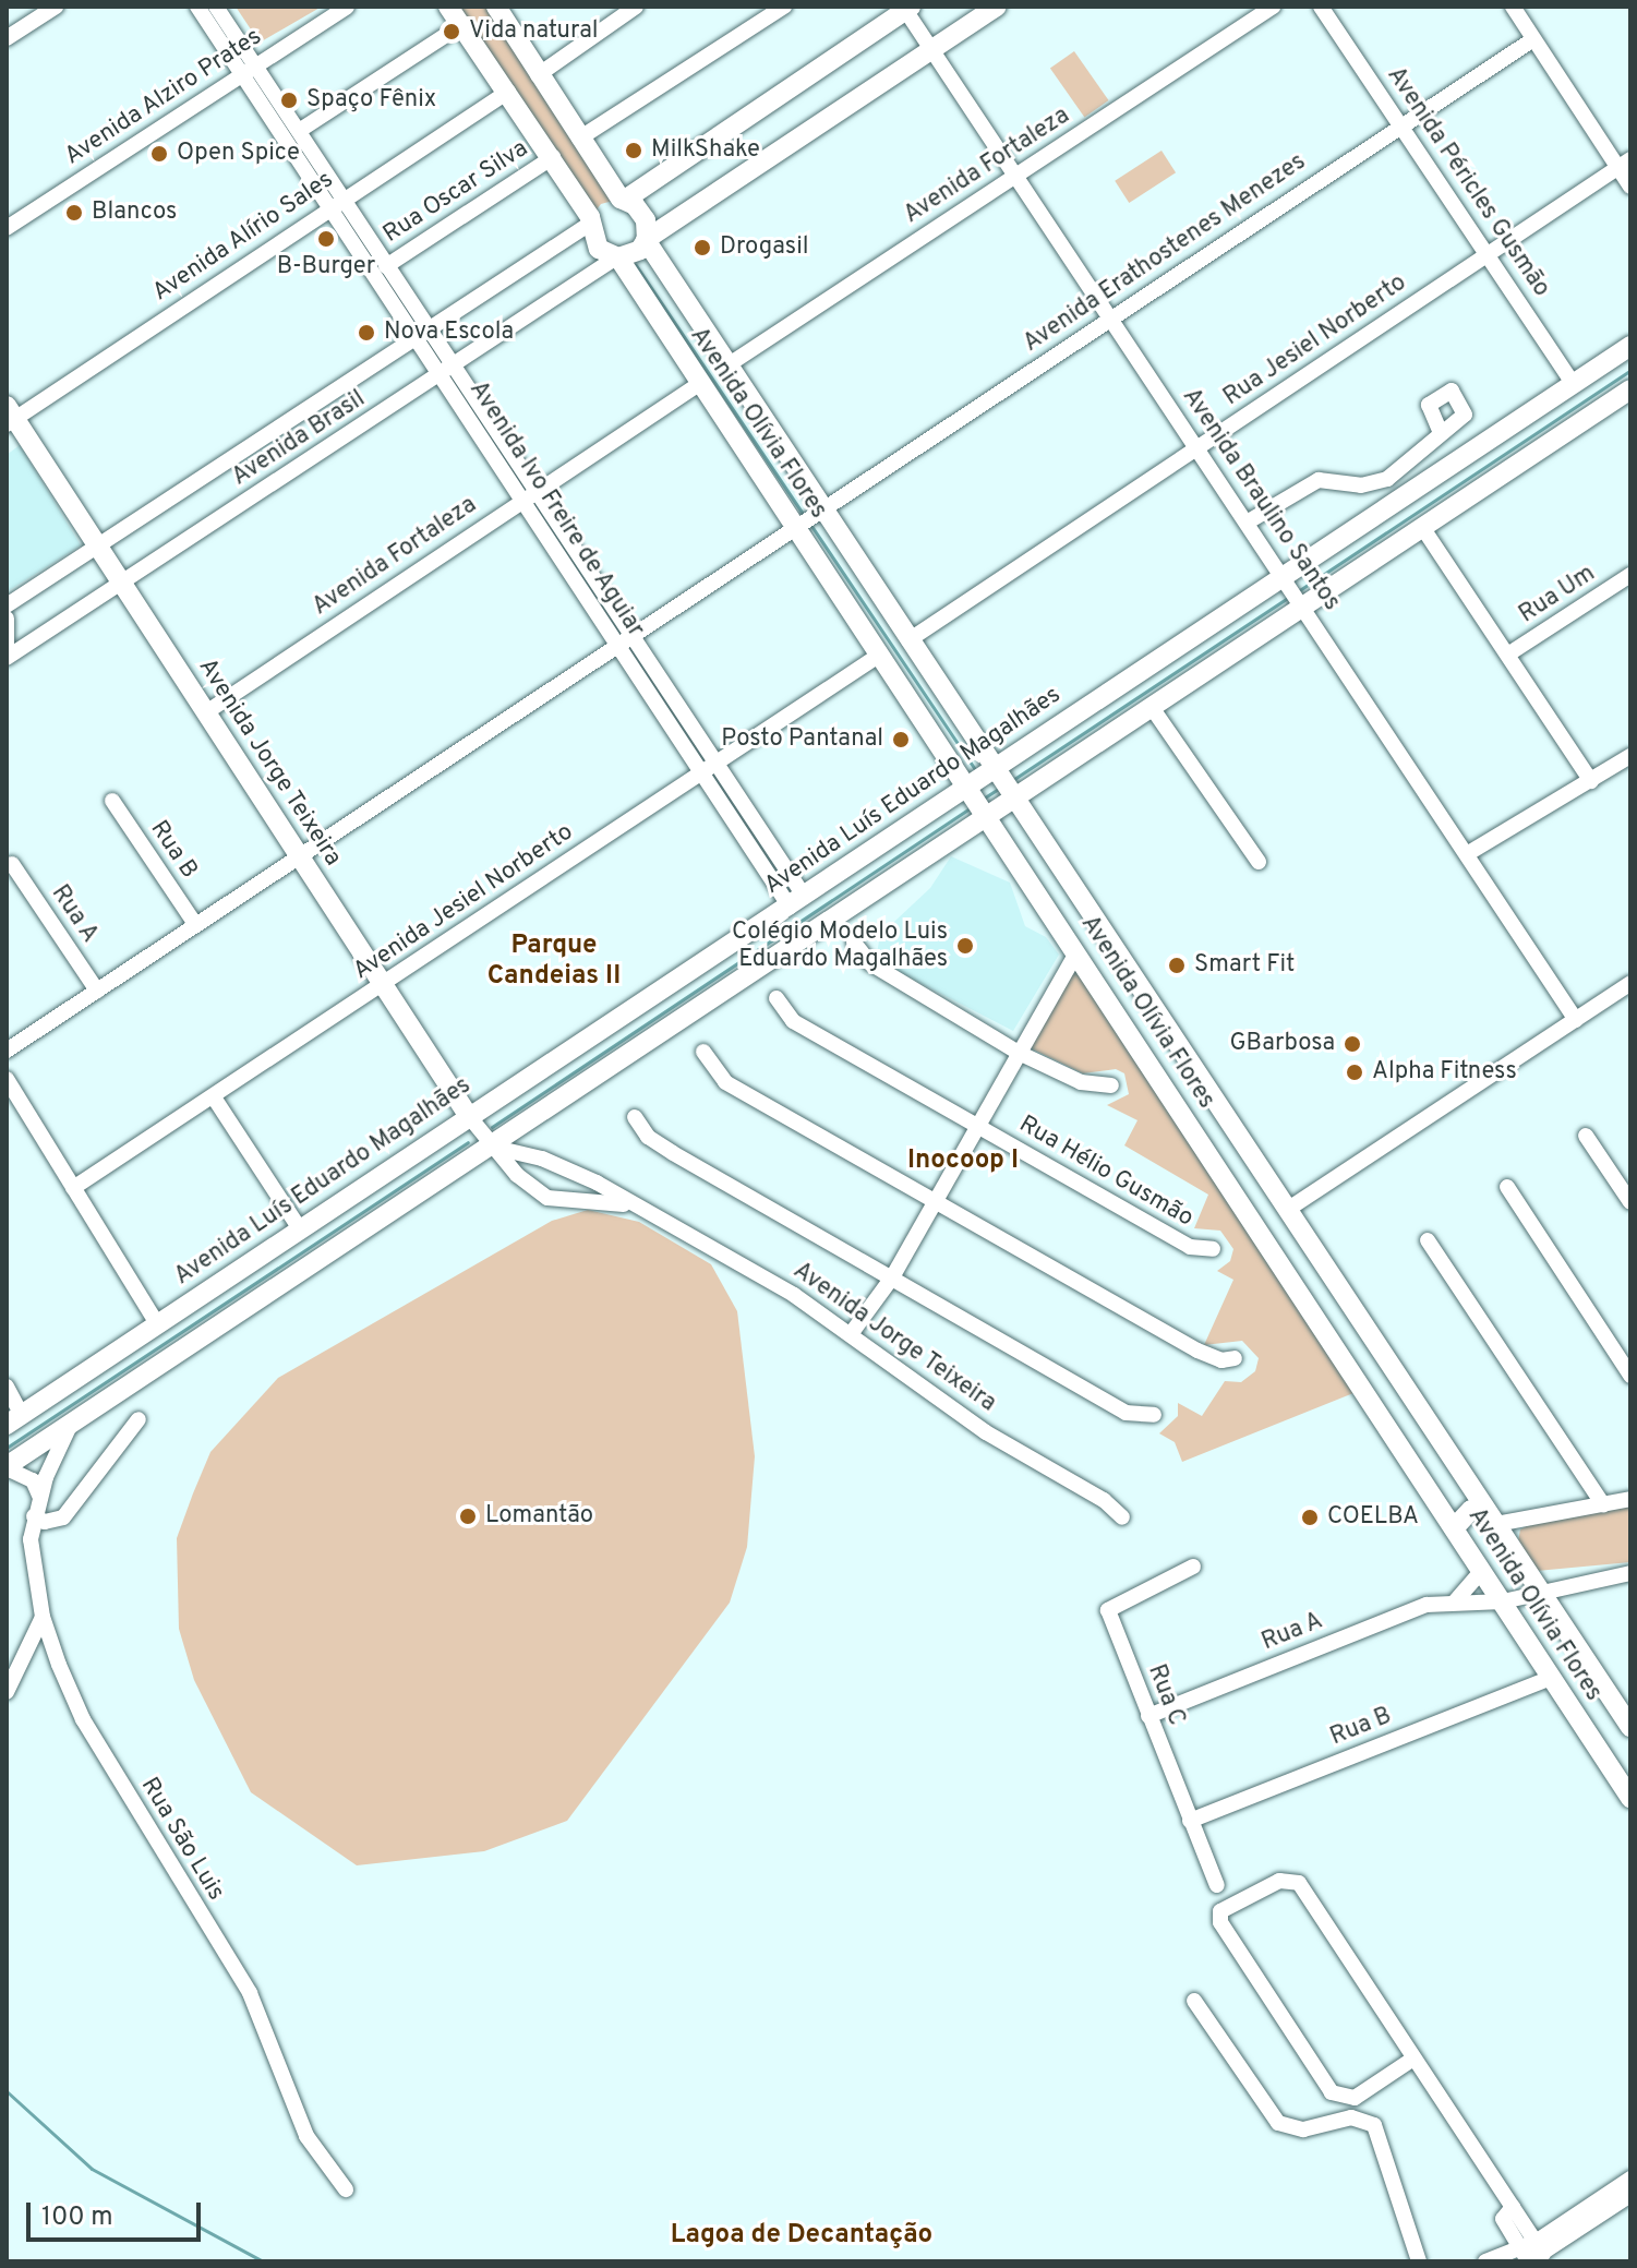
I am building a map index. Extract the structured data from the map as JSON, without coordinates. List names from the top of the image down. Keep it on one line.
{"streets":{"main road":["Avenida Olívia Flores","Avenida Brasil","Avenida Jorge Teixeira","Avenida Luís Eduardo Magalhães"],"street":["Avenida Alziro Prates","Avenida Fortaleza","Avenida Péricles Gusmão","Rua Oscar Silva","Avenida Alírio Sales","Avenida Erathostenes Menezes","Rua Jesiel Norberto","Avenida Braulino Santos","Avenida Ivo Freire de Aguiar","Rua Um","Rua B","Avenida Jesiel Norberto","Rua A","Rua Hélio Gusmão","Rua C","Rua São Luis"]},"crossings":[["Avenida Alziro Prates","Avenida Ivo Freire de Aguiar"],["Avenida Fortaleza","Avenida Olívia Flores"],["Avenida Fortaleza","Avenida Braulino Santos"],["Avenida Fortaleza","Avenida Ivo Freire de Aguiar"],["Avenida Fortaleza","Avenida Jorge Teixeira"],["Avenida Péricles Gusmão","Avenida Erathostenes Menezes"],["Avenida Péricles Gusmão","Rua Jesiel Norberto"],["Avenida Péricles Gusmão","Avenida Luís Eduardo Magalhães"],["Rua Oscar Silva","Avenida Olívia Flores"],["Rua Oscar Silva","Avenida Ivo Freire de Aguiar"],["Avenida Alírio Sales","Avenida Olívia Flores"],["Avenida Alírio Sales","Avenida Ivo Freire de Aguiar"],["Avenida Alírio Sales","Avenida Jorge Teixeira"],["Avenida Erathostenes Menezes","Avenida Olívia Flores"],["Avenida Erathostenes Menezes","Avenida Braulino Santos"],["Rua Jesiel Norberto","Avenida Olívia Flores"],["Rua Jesiel Norberto","Avenida Braulino Santos"],["Avenida Olívia Flores","Avenida Brasil"],["Avenida Olívia Flores","Avenida Luís Eduardo Magalhães"],["Avenida Olívia Flores","Rua B"],["Avenida Olívia Flores","Avenida Jesiel Norberto"],["Avenida Olívia Flores","Rua A"],["Avenida Brasil","Avenida Braulino Santos"],["Avenida Brasil","Avenida Ivo Freire de Aguiar"],["Avenida Brasil","Avenida Jorge Teixeira"],["Avenida Braulino Santos","Avenida Luís Eduardo Magalhães"],["Avenida Ivo Freire de Aguiar","Avenida Luís Eduardo Magalhães"],["Avenida Ivo Freire de Aguiar","Avenida Jesiel Norberto"],["Avenida Jorge Teixeira","Avenida Luís Eduardo Magalhães"],["Avenida Jorge Teixeira","Avenida Jesiel Norberto"],["Rua B","Rua C"],["Rua A","Rua C"]],"districts":["Parque Candeias II","Inocoop I","Lagoa de Decantação"],"places":["Vida natural","Spaço Fênix","MilkShake","Open Spice","Blancos","B-Burger","Drogasil","Nova Escola","Posto Pantanal","Colégio Modelo Luis Eduardo Magalhães","Smart Fit","GBarbosa","Alpha Fitness","Lomantão","COELBA"],"scale_bar":"100 m"}
